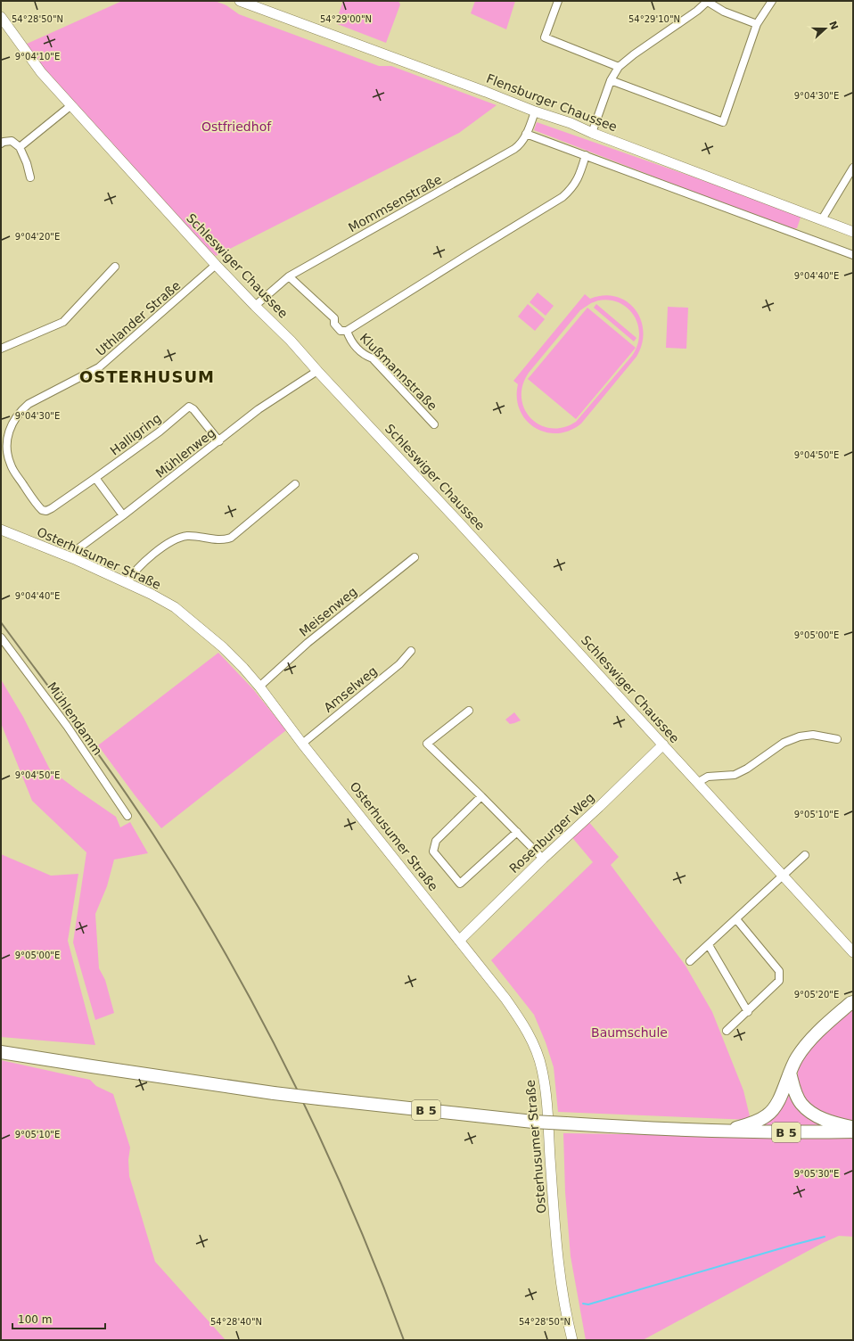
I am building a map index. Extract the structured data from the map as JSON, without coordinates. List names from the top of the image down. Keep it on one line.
{"streets":{"highway":["B 5"],"street":["Flensburger Chaussee","Mommsenstraße","Schleswiger Chaussee","Uthlander Straße","Klußmannstraße","Halligring","Mühlenweg","Osterhusumer Straße","Meisenweg","Amselweg","Mühlendamm","Rosenburger Weg"]},"crossings":[["Flensburger Chaussee","Mommsenstraße"],["Mommsenstraße","Schleswiger Chaussee"],["Mommsenstraße","Klußmannstraße"],["Schleswiger Chaussee","Uthlander Straße"],["Schleswiger Chaussee","Mühlenweg"],["Schleswiger Chaussee","Rosenburger Weg"],["Uthlander Straße","Halligring"],["Halligring","Mühlenweg"],["Mühlenweg","Osterhusumer Straße"],["Osterhusumer Straße","Meisenweg"],["Osterhusumer Straße","Amselweg"],["Osterhusumer Straße","Rosenburger Weg"]],"districts":["OSTERHUSUM"],"parks":["Ostfriedhof","Baumschule"],"scale_bar":"100 m","north":"right","coordinates":["54°29'10\"N","54°28'50\"N","54°29'00\"N","9°04'10\"E","9°04'30\"E","9°04'20\"E","9°04'40\"E","9°04'50\"E","9°05'00\"E","9°05'10\"E","9°05'20\"E","9°05'30\"E","54°28'40\"N"]}
